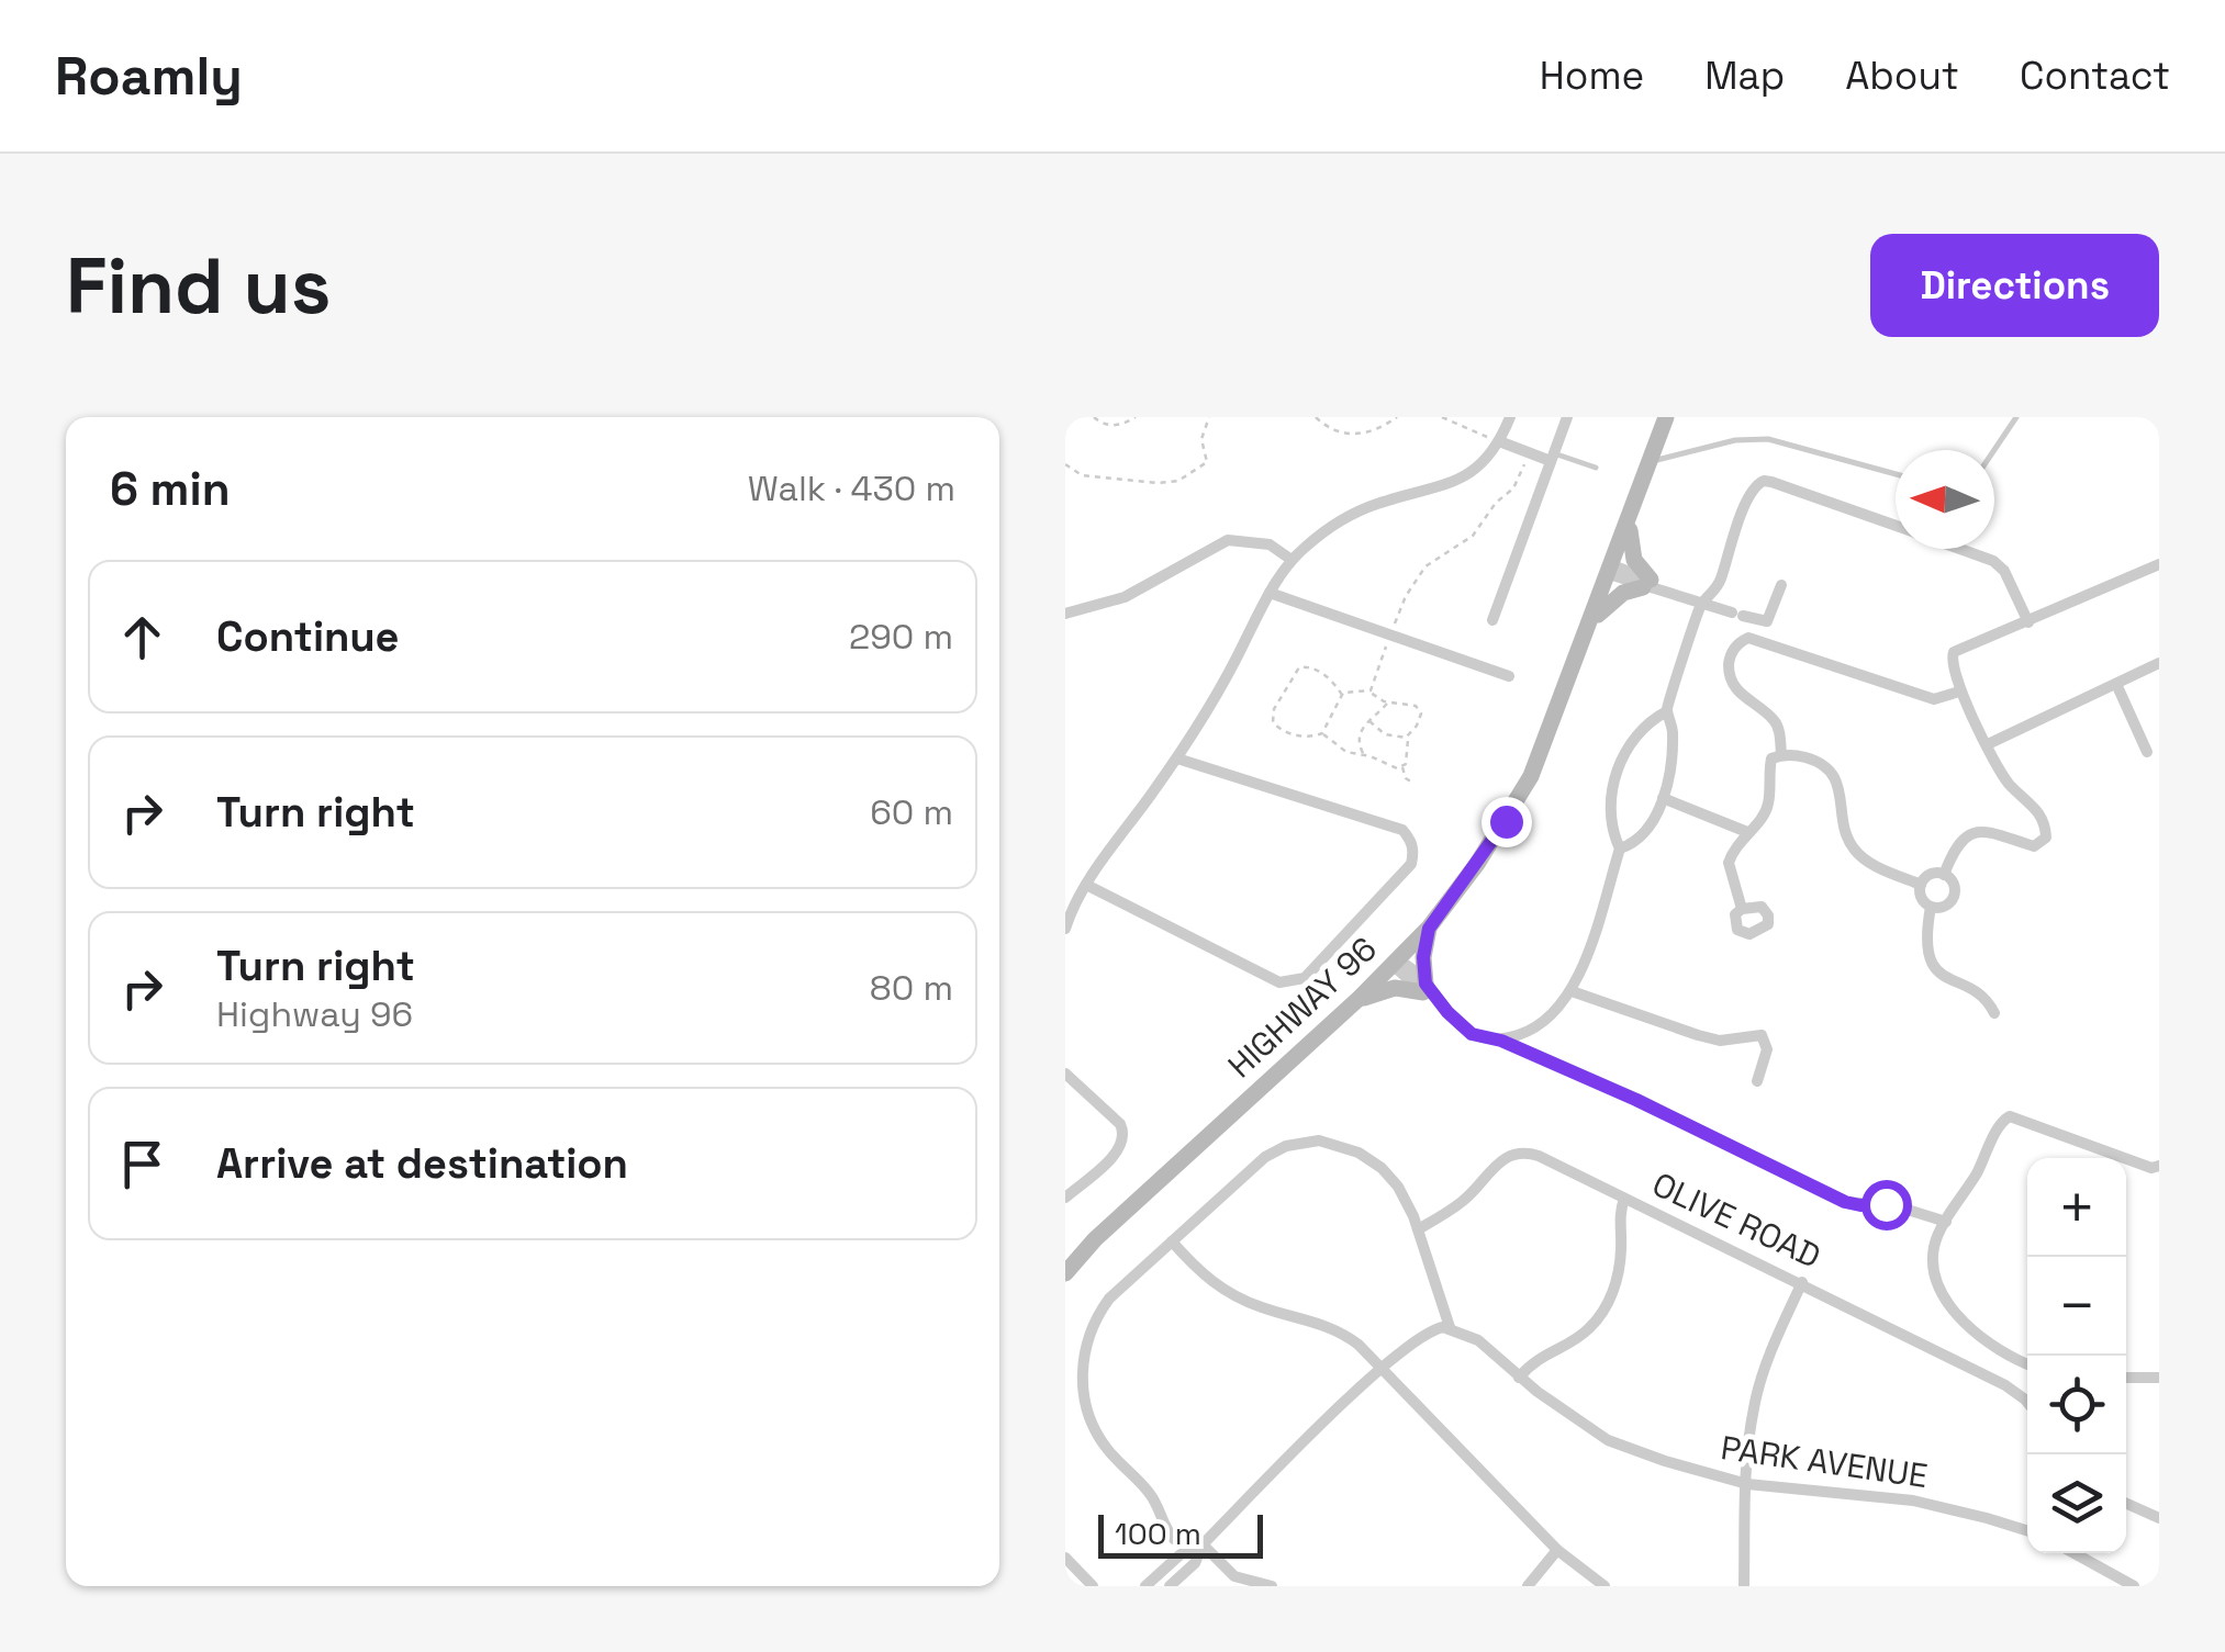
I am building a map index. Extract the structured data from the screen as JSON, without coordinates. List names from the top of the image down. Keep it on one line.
{"streets":{"street":["HIGHWAY 96","OLIVE ROAD","PARK AVENUE"]},"crossings":[["OLIVE ROAD","PARK AVENUE"]],"scale_bar":"100 m","north":"left","page":{"header":"Roamly","nav":["Home","Map","About","Contact"],"buttons":"Directions","title":"Find us","heading":["6 min","Walk · 430 m"],"list":[["Continue","290 m"],["Turn right","60 m"],["Turn right","Highway 96","80 m"],"Arrive at destination"],"map_buttons":["+","−"],"scale":"100 m"}}
